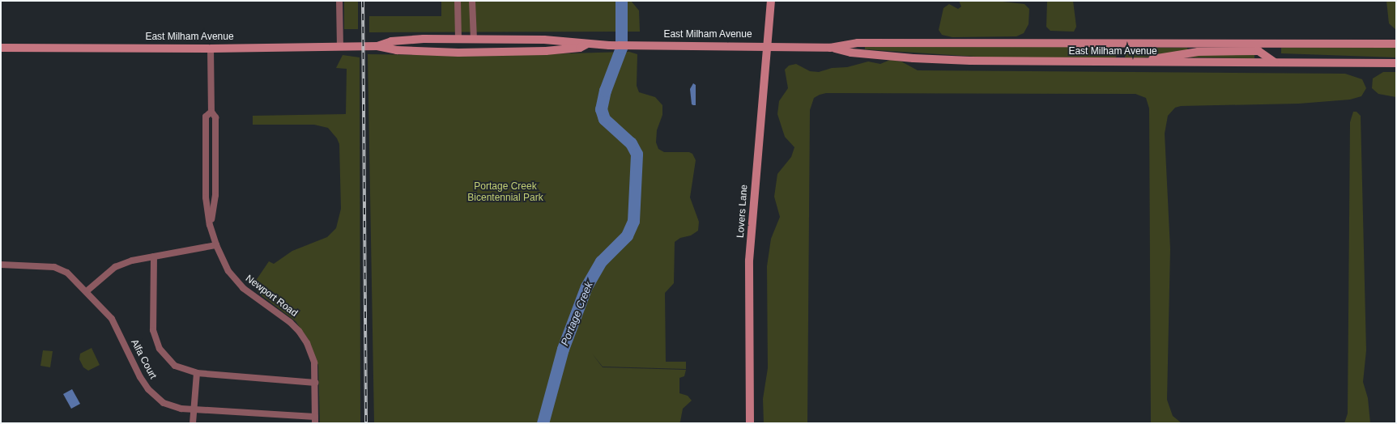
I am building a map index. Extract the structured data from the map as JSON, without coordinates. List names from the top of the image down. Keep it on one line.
{"streets":{"street":["East Milham Avenue","Lovers Lane","Newport Road","Alfa Court"]},"crossings":[["East Milham Avenue","Lovers Lane"],["East Milham Avenue","Newport Road"],["Newport Road","Alfa Court"]],"water":["Portage Creek"],"parks":["Portage Creek Bicentennial Park"]}
